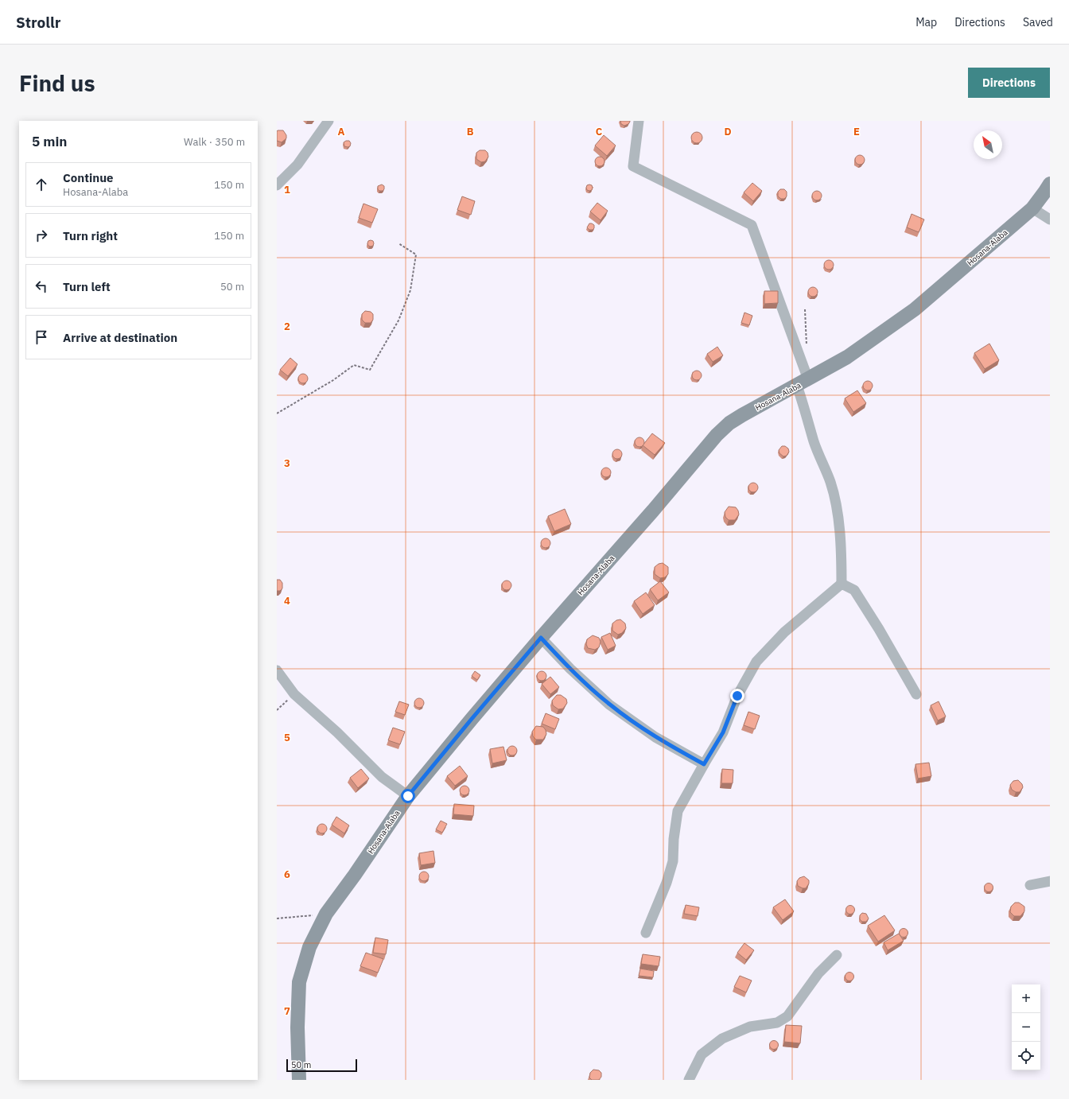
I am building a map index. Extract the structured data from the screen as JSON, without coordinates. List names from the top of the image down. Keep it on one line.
{"streets":{"main road":["Hosana-Alaba"]},"scale_bar":"50 m","north":"top left","page":{"header":"Strollr","nav":["Map","Directions","Saved"],"buttons":"Directions","title":"Find us","heading":["5 min","Walk · 350 m"],"list":[["Continue","Hosana-Alaba","150 m"],["Turn right","150 m"],["Turn left","50 m"],"Arrive at destination"],"map_buttons":["+","−"],"scale":"50 m"},"grid":{"columns":["A","B","C","D","E"],"rows":["1","2","3","4","5","6","7"]}}
